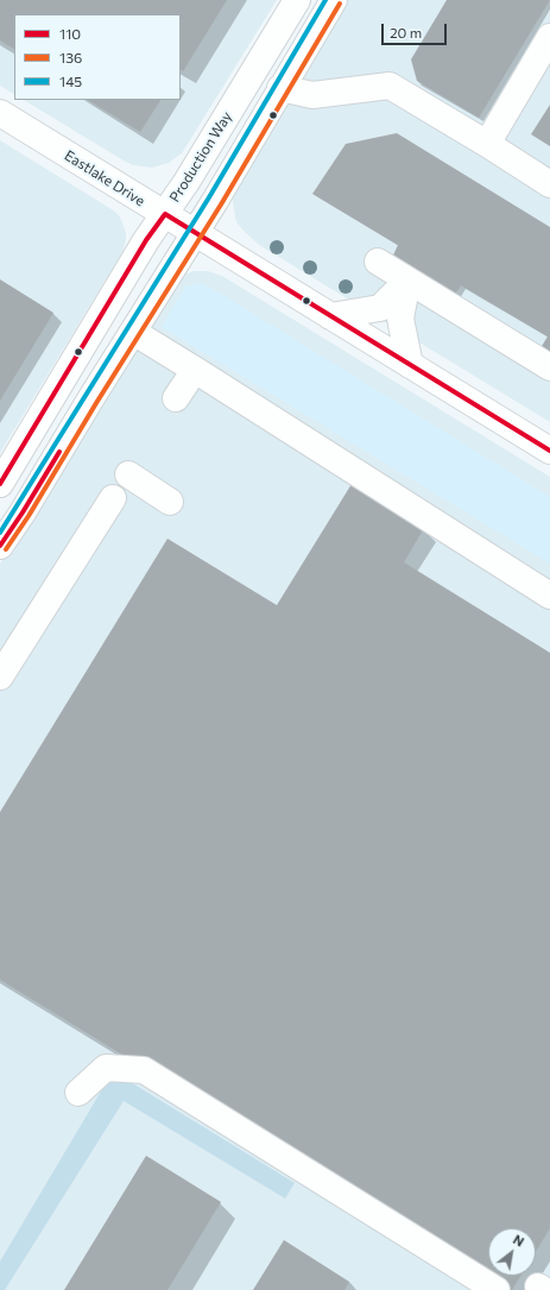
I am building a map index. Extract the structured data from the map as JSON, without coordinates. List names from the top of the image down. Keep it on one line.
{"streets":{"street":["Production Way","Eastlake Drive"]},"crossings":[["Production Way","Eastlake Drive"]],"lines":["transit line 145","transit line 136","transit line 110"],"legend":["110","136","145"],"scale_bar":"20 m","north":"top right"}
